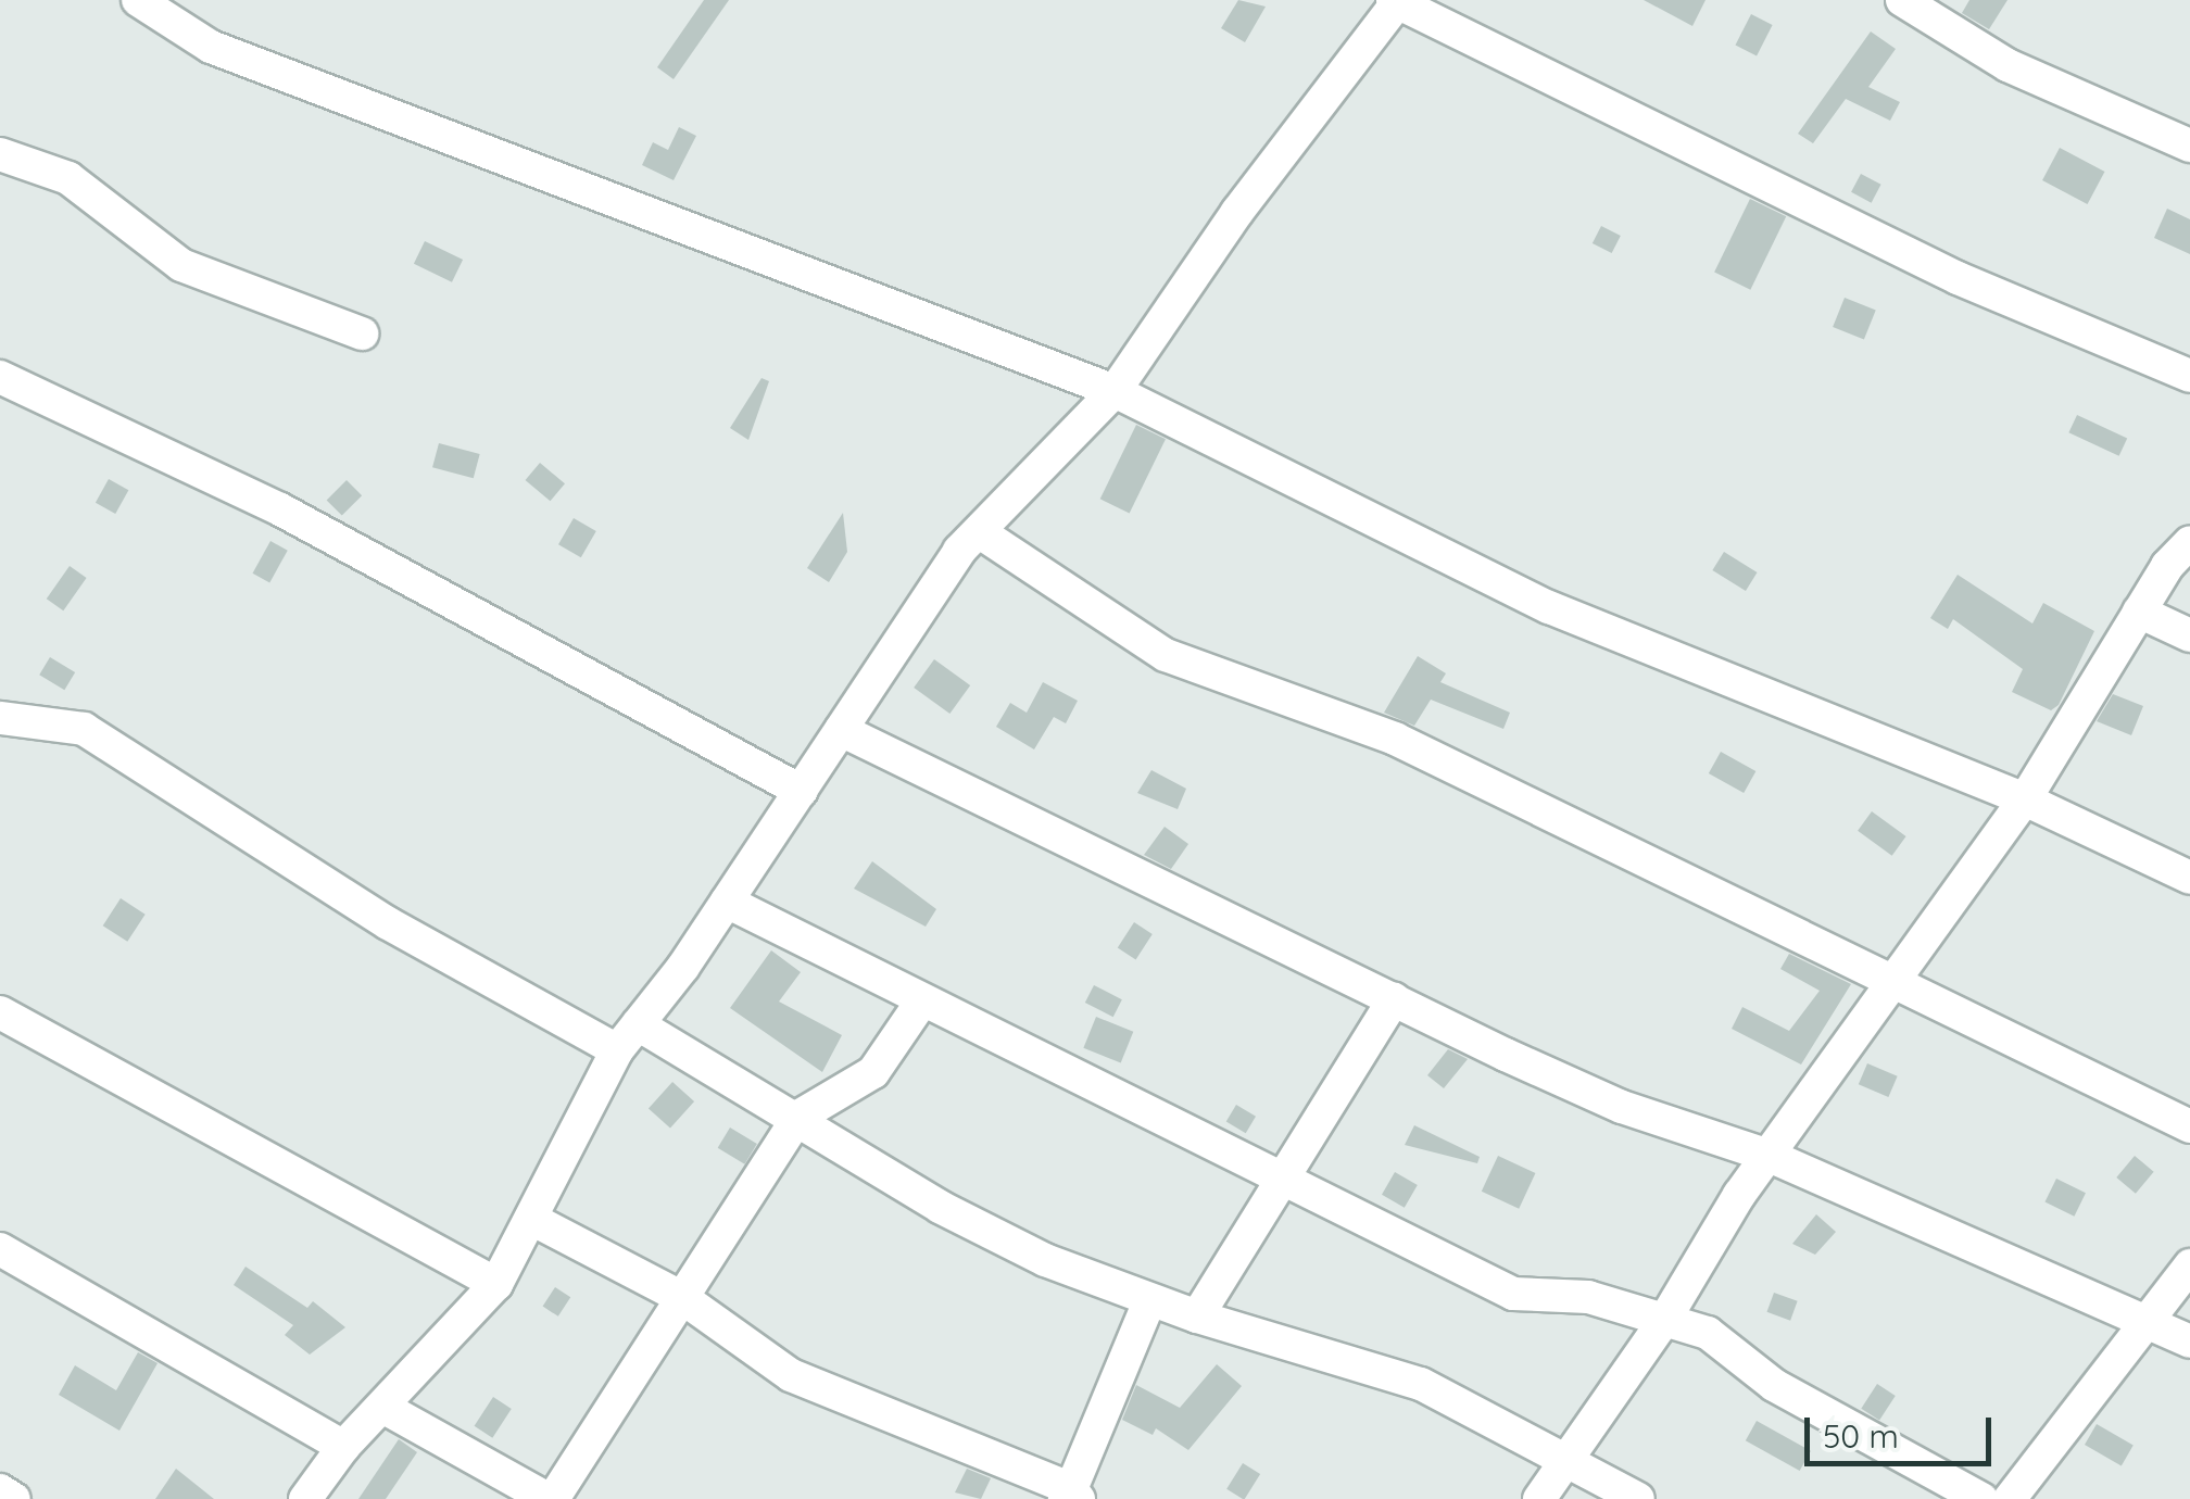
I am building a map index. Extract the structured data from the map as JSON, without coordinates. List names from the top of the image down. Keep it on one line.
{"scale_bar":"50 m"}
